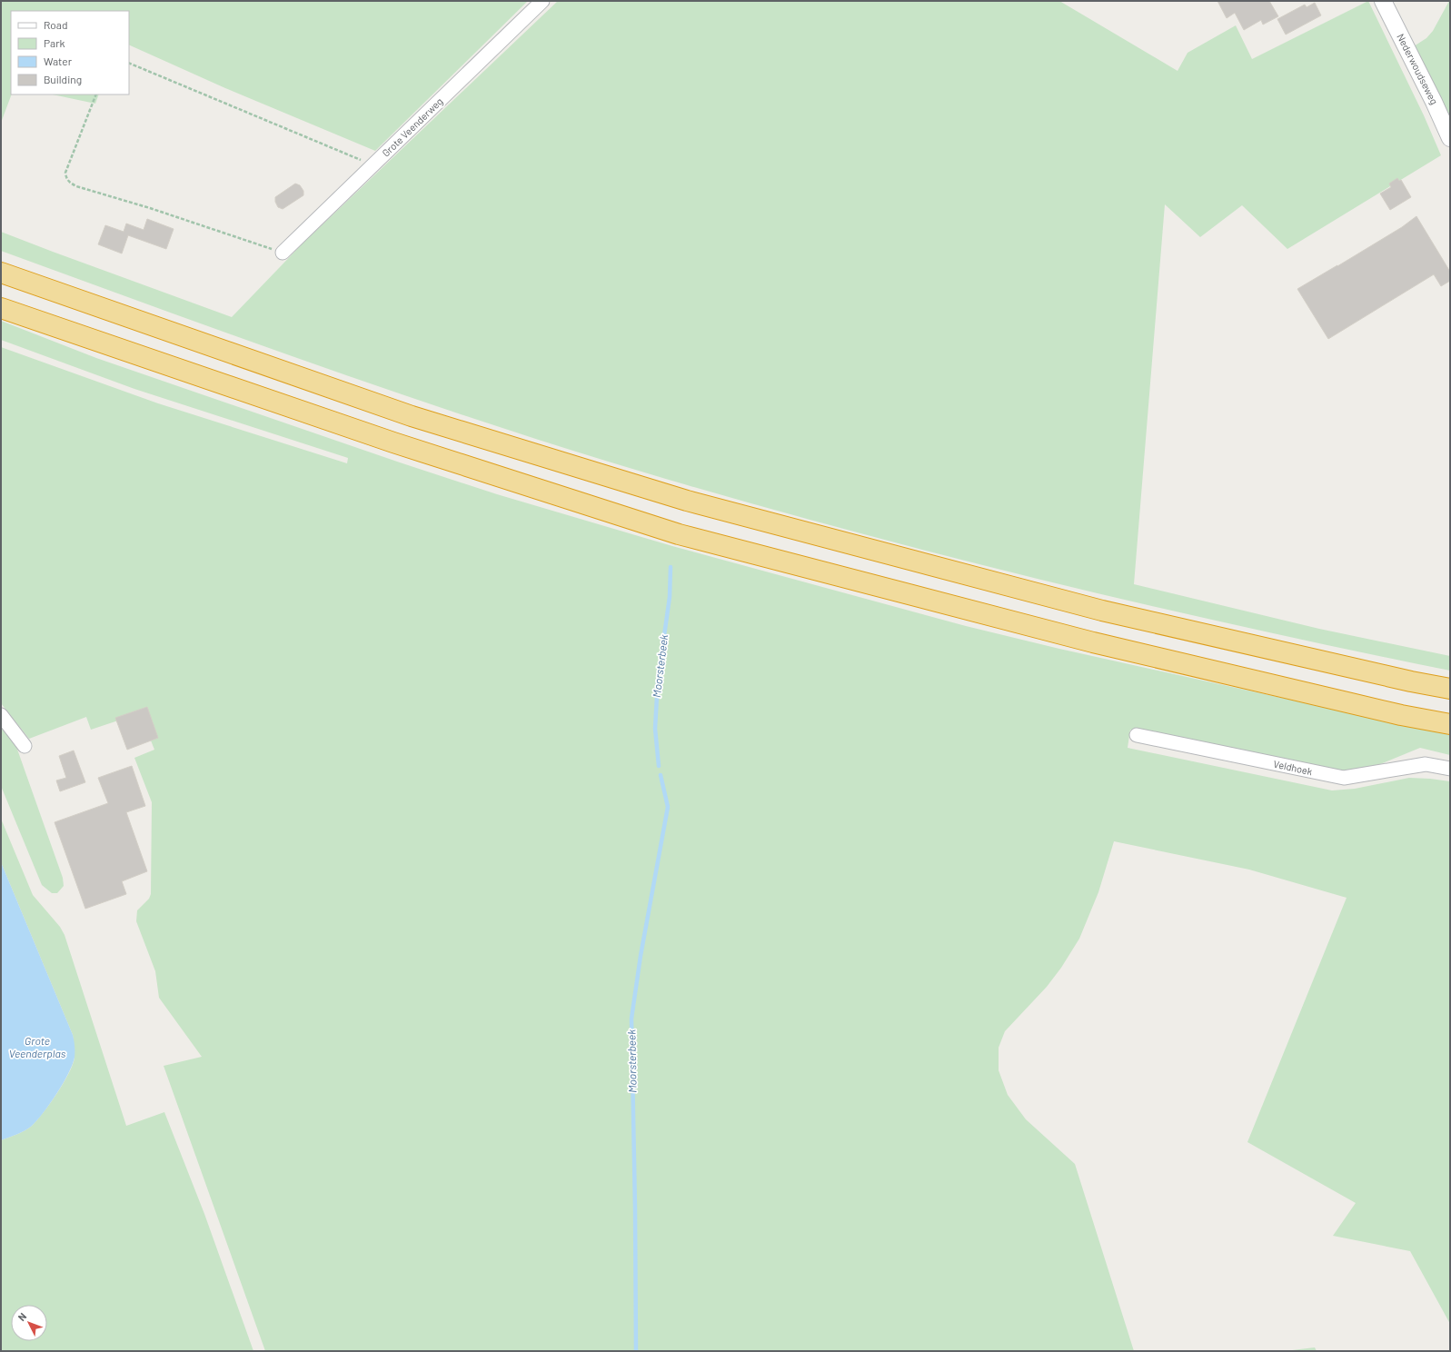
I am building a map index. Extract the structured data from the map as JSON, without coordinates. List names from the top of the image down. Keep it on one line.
{"streets":{"street":["Nederwoudseweg","Grote Veenderweg","Veldhoek"]},"water":["Moorsterbeek","Grote Veenderplas"],"legend":["Road","Park","Water","Building"],"north":"top left"}
